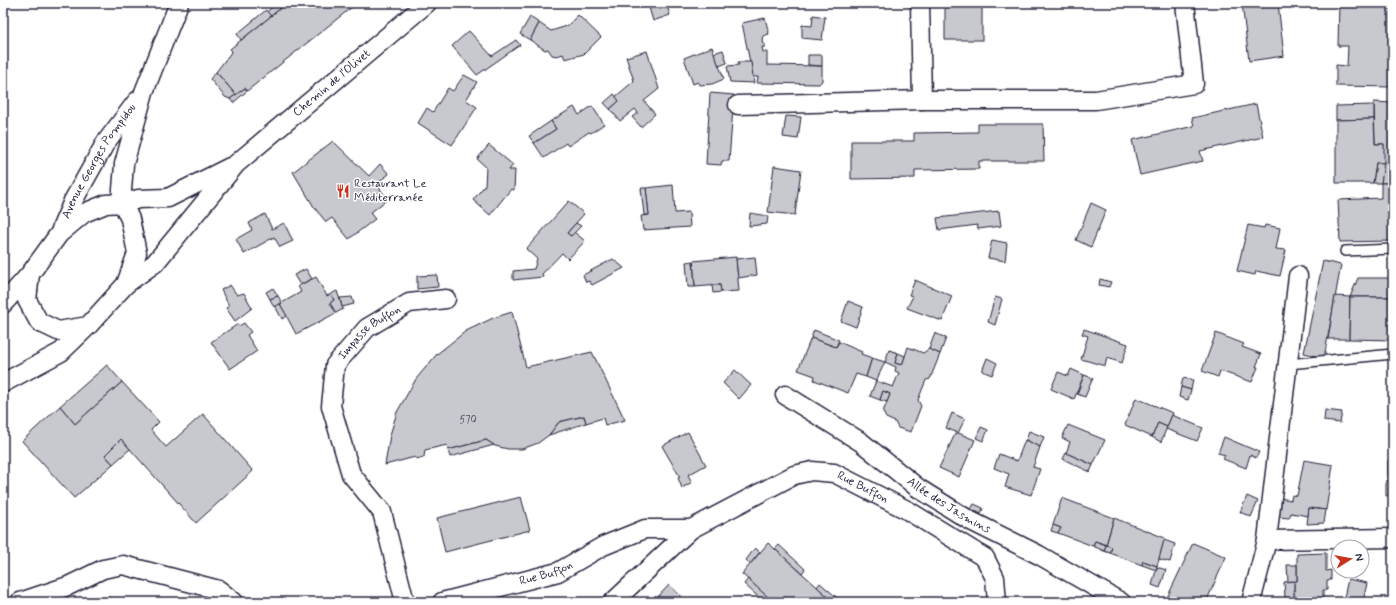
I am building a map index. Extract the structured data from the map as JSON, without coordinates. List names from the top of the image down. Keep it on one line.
{"streets":{"street":["Chemin de l'Olivet","Avenue Georges Pompidou","Impasse Buffon","Rue Buffon","Allée des Jasmins"]},"crossings":[["Chemin de l'Olivet","Avenue Georges Pompidou"]],"places":{"restaurant":["Restaurant Le Méditerranée"]},"house_numbers":["570"],"north":"right"}
